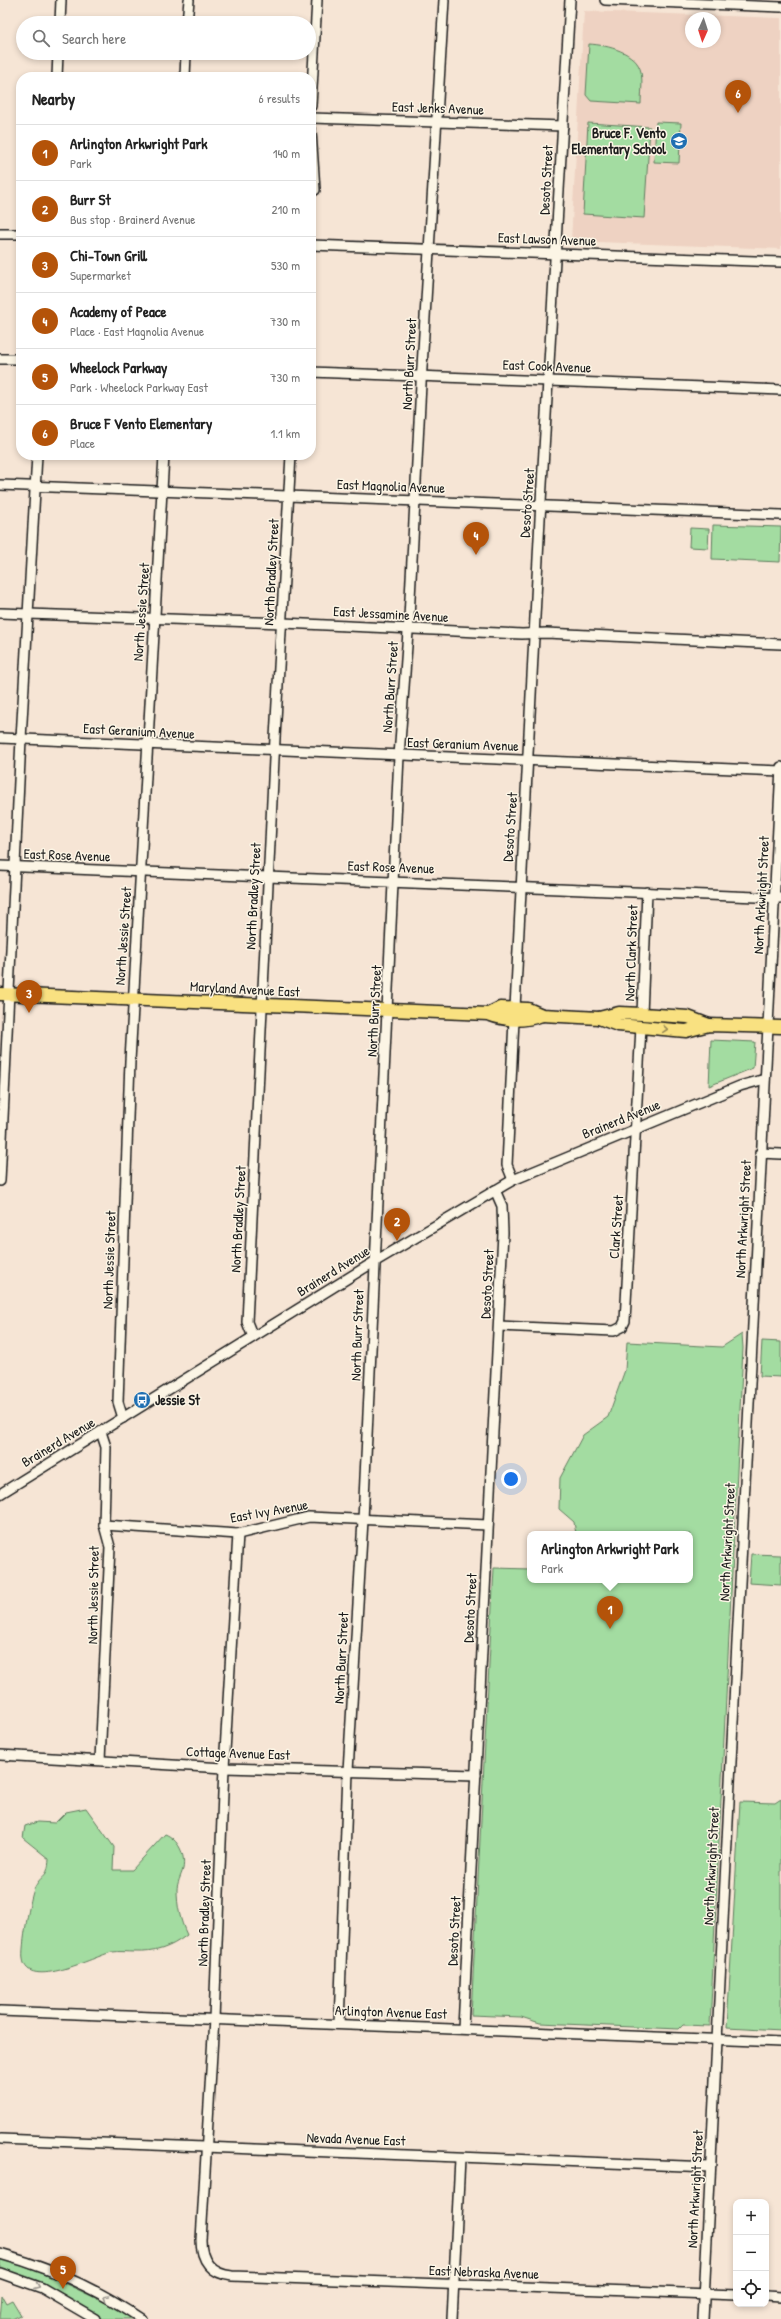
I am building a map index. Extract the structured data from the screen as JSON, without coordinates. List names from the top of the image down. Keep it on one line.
{"streets":{"main road":["Maryland Avenue East"],"street":["East Jenks Avenue","Desoto Street","East Lawson Avenue","North Burr Street","East Cook Avenue","East Magnolia Avenue","North Bradley Street","North Jessie Street","East Jessamine Avenue","East Geranium Avenue","East Rose Avenue","North Arkwright Street","North Clark Street","Brainerd Avenue","Clark Street","East Ivy Avenue","Cottage Avenue East","Arlington Avenue East","Nevada Avenue East","East Nebraska Avenue"]},"crossings":[["East Jenks Avenue","Desoto Street"],["East Jenks Avenue","North Burr Street"],["Desoto Street","East Lawson Avenue"],["Desoto Street","East Cook Avenue"],["Desoto Street","East Magnolia Avenue"],["Desoto Street","East Jessamine Avenue"],["Desoto Street","East Geranium Avenue"],["Desoto Street","East Rose Avenue"],["Desoto Street","Maryland Avenue East"],["Desoto Street","Brainerd Avenue"],["Desoto Street","Clark Street"],["Desoto Street","East Ivy Avenue"],["Desoto Street","Cottage Avenue East"],["Desoto Street","Arlington Avenue East"],["East Lawson Avenue","North Burr Street"],["North Burr Street","East Cook Avenue"],["North Burr Street","East Magnolia Avenue"],["North Burr Street","East Jessamine Avenue"],["North Burr Street","East Geranium Avenue"],["North Burr Street","East Rose Avenue"],["North Burr Street","Maryland Avenue East"],["North Burr Street","Brainerd Avenue"],["North Burr Street","East Ivy Avenue"],["North Burr Street","Cottage Avenue East"],["North Burr Street","Arlington Avenue East"],["East Magnolia Avenue","North Bradley Street"],["East Magnolia Avenue","North Jessie Street"],["North Bradley Street","East Jessamine Avenue"],["North Bradley Street","East Geranium Avenue"],["North Bradley Street","East Rose Avenue"],["North Bradley Street","Maryland Avenue East"],["North Bradley Street","Brainerd Avenue"],["North Bradley Street","East Ivy Avenue"],["North Bradley Street","Cottage Avenue East"],["North Bradley Street","Arlington Avenue East"],["North Bradley Street","Nevada Avenue East"],["North Bradley Street","East Nebraska Avenue"],["North Jessie Street","East Jessamine Avenue"],["North Jessie Street","East Geranium Avenue"],["North Jessie Street","East Rose Avenue"],["North Jessie Street","Maryland Avenue East"],["North Jessie Street","Brainerd Avenue"],["North Jessie Street","East Ivy Avenue"],["North Jessie Street","Cottage Avenue East"],["East Geranium Avenue","North Arkwright Street"],["East Rose Avenue","North Arkwright Street"],["East Rose Avenue","North Clark Street"],["North Arkwright Street","Maryland Avenue East"],["North Arkwright Street","Brainerd Avenue"],["North Arkwright Street","Arlington Avenue East"],["North Arkwright Street","Nevada Avenue East"],["North Arkwright Street","East Nebraska Avenue"],["North Clark Street","Maryland Avenue East"],["Brainerd Avenue","Clark Street"]],"places":{"school or university":["Bruce F. Vento Elementary School"],"bus stop":["Jessie St"]},"north":"bottom","page":{"search":"Search here","heading":["Nearby","6 results"],"pins":["6","4","3","2","1","5"],"list":[{"mark":"1","name":"Arlington Arkwright Park","note":"Park","value":"140 m"},{"mark":"2","name":"Burr St","note":"Bus stop · Brainerd Avenue","value":"210 m"},{"mark":"3","name":"Chi-Town Grill","note":"Supermarket","value":"530 m"},{"mark":"4","name":"Academy of Peace","note":"Place · East Magnolia Avenue","value":"730 m"},{"mark":"5","name":"Wheelock Parkway","note":"Park · Wheelock Parkway East","value":"730 m"},{"mark":"6","name":"Bruce F Vento Elementary","note":"Place","value":"1.1 km"}],"popup":["Arlington Arkwright Park","Park"],"map_buttons":["+","−"]}}
